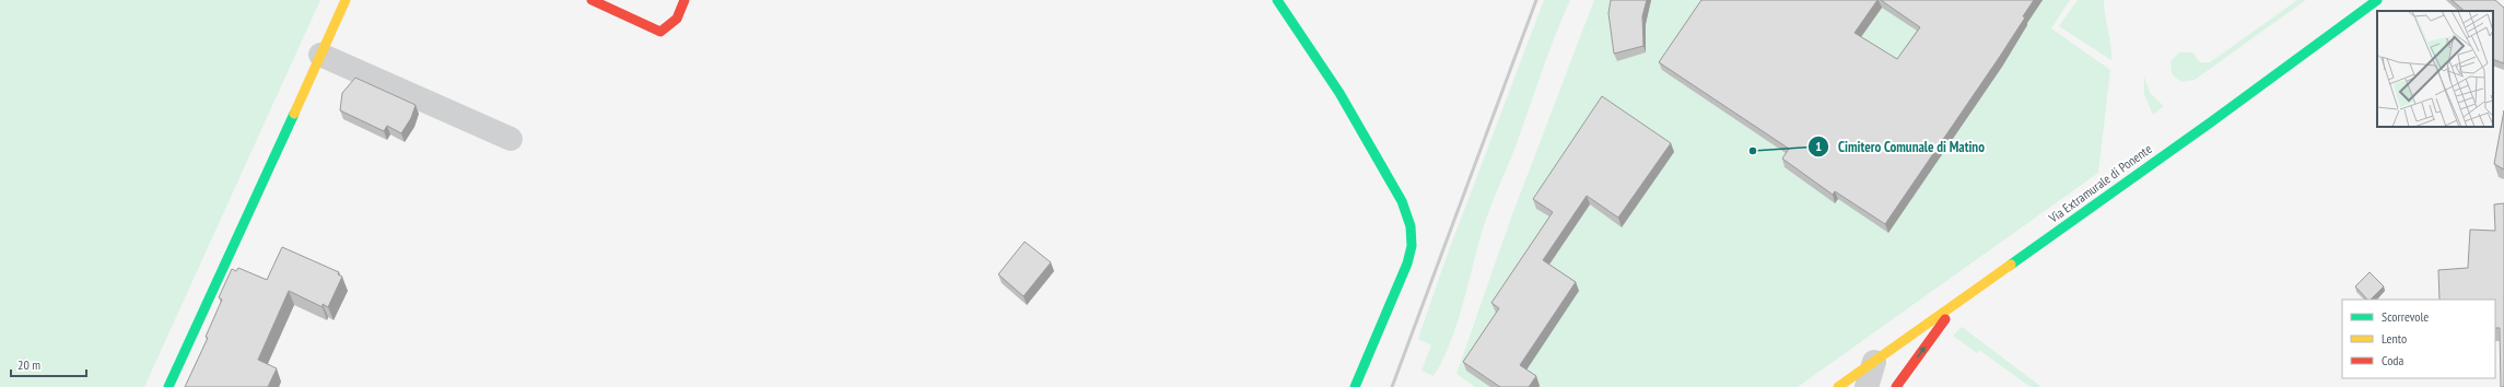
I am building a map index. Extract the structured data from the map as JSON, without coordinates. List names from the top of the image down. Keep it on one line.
{"streets":{"street":["Via Extramurale di Ponente"]},"places":["Cimitero Comunale di Matino"],"legend":["Scorrevole","Lento","Coda"],"scale_bar":"20 m"}
